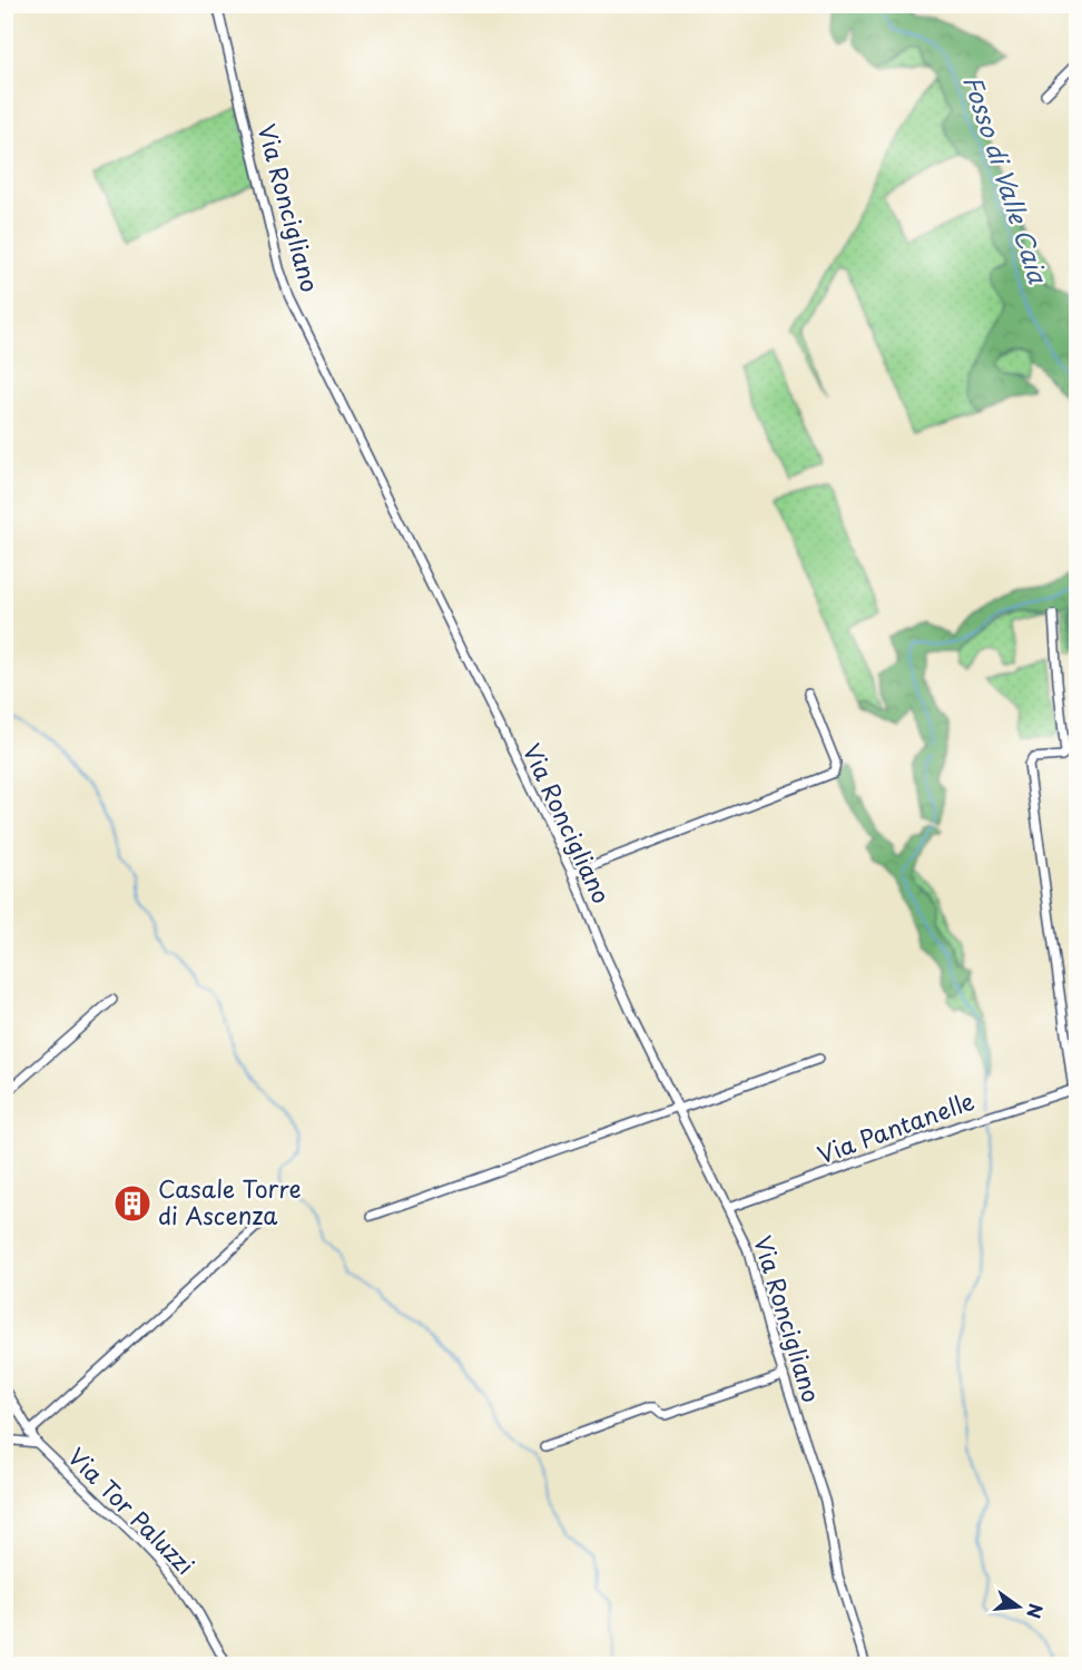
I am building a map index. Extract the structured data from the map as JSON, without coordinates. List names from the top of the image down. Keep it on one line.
{"streets":{"street":["Via Roncigliano","Via Pantanelle","Via Tor Paluzzi"]},"crossings":[["Via Roncigliano","Via Pantanelle"]],"water":["Fosso di Valle Caia"],"places":{"building":["Casale Torre di Ascenza"]},"north":"right"}
